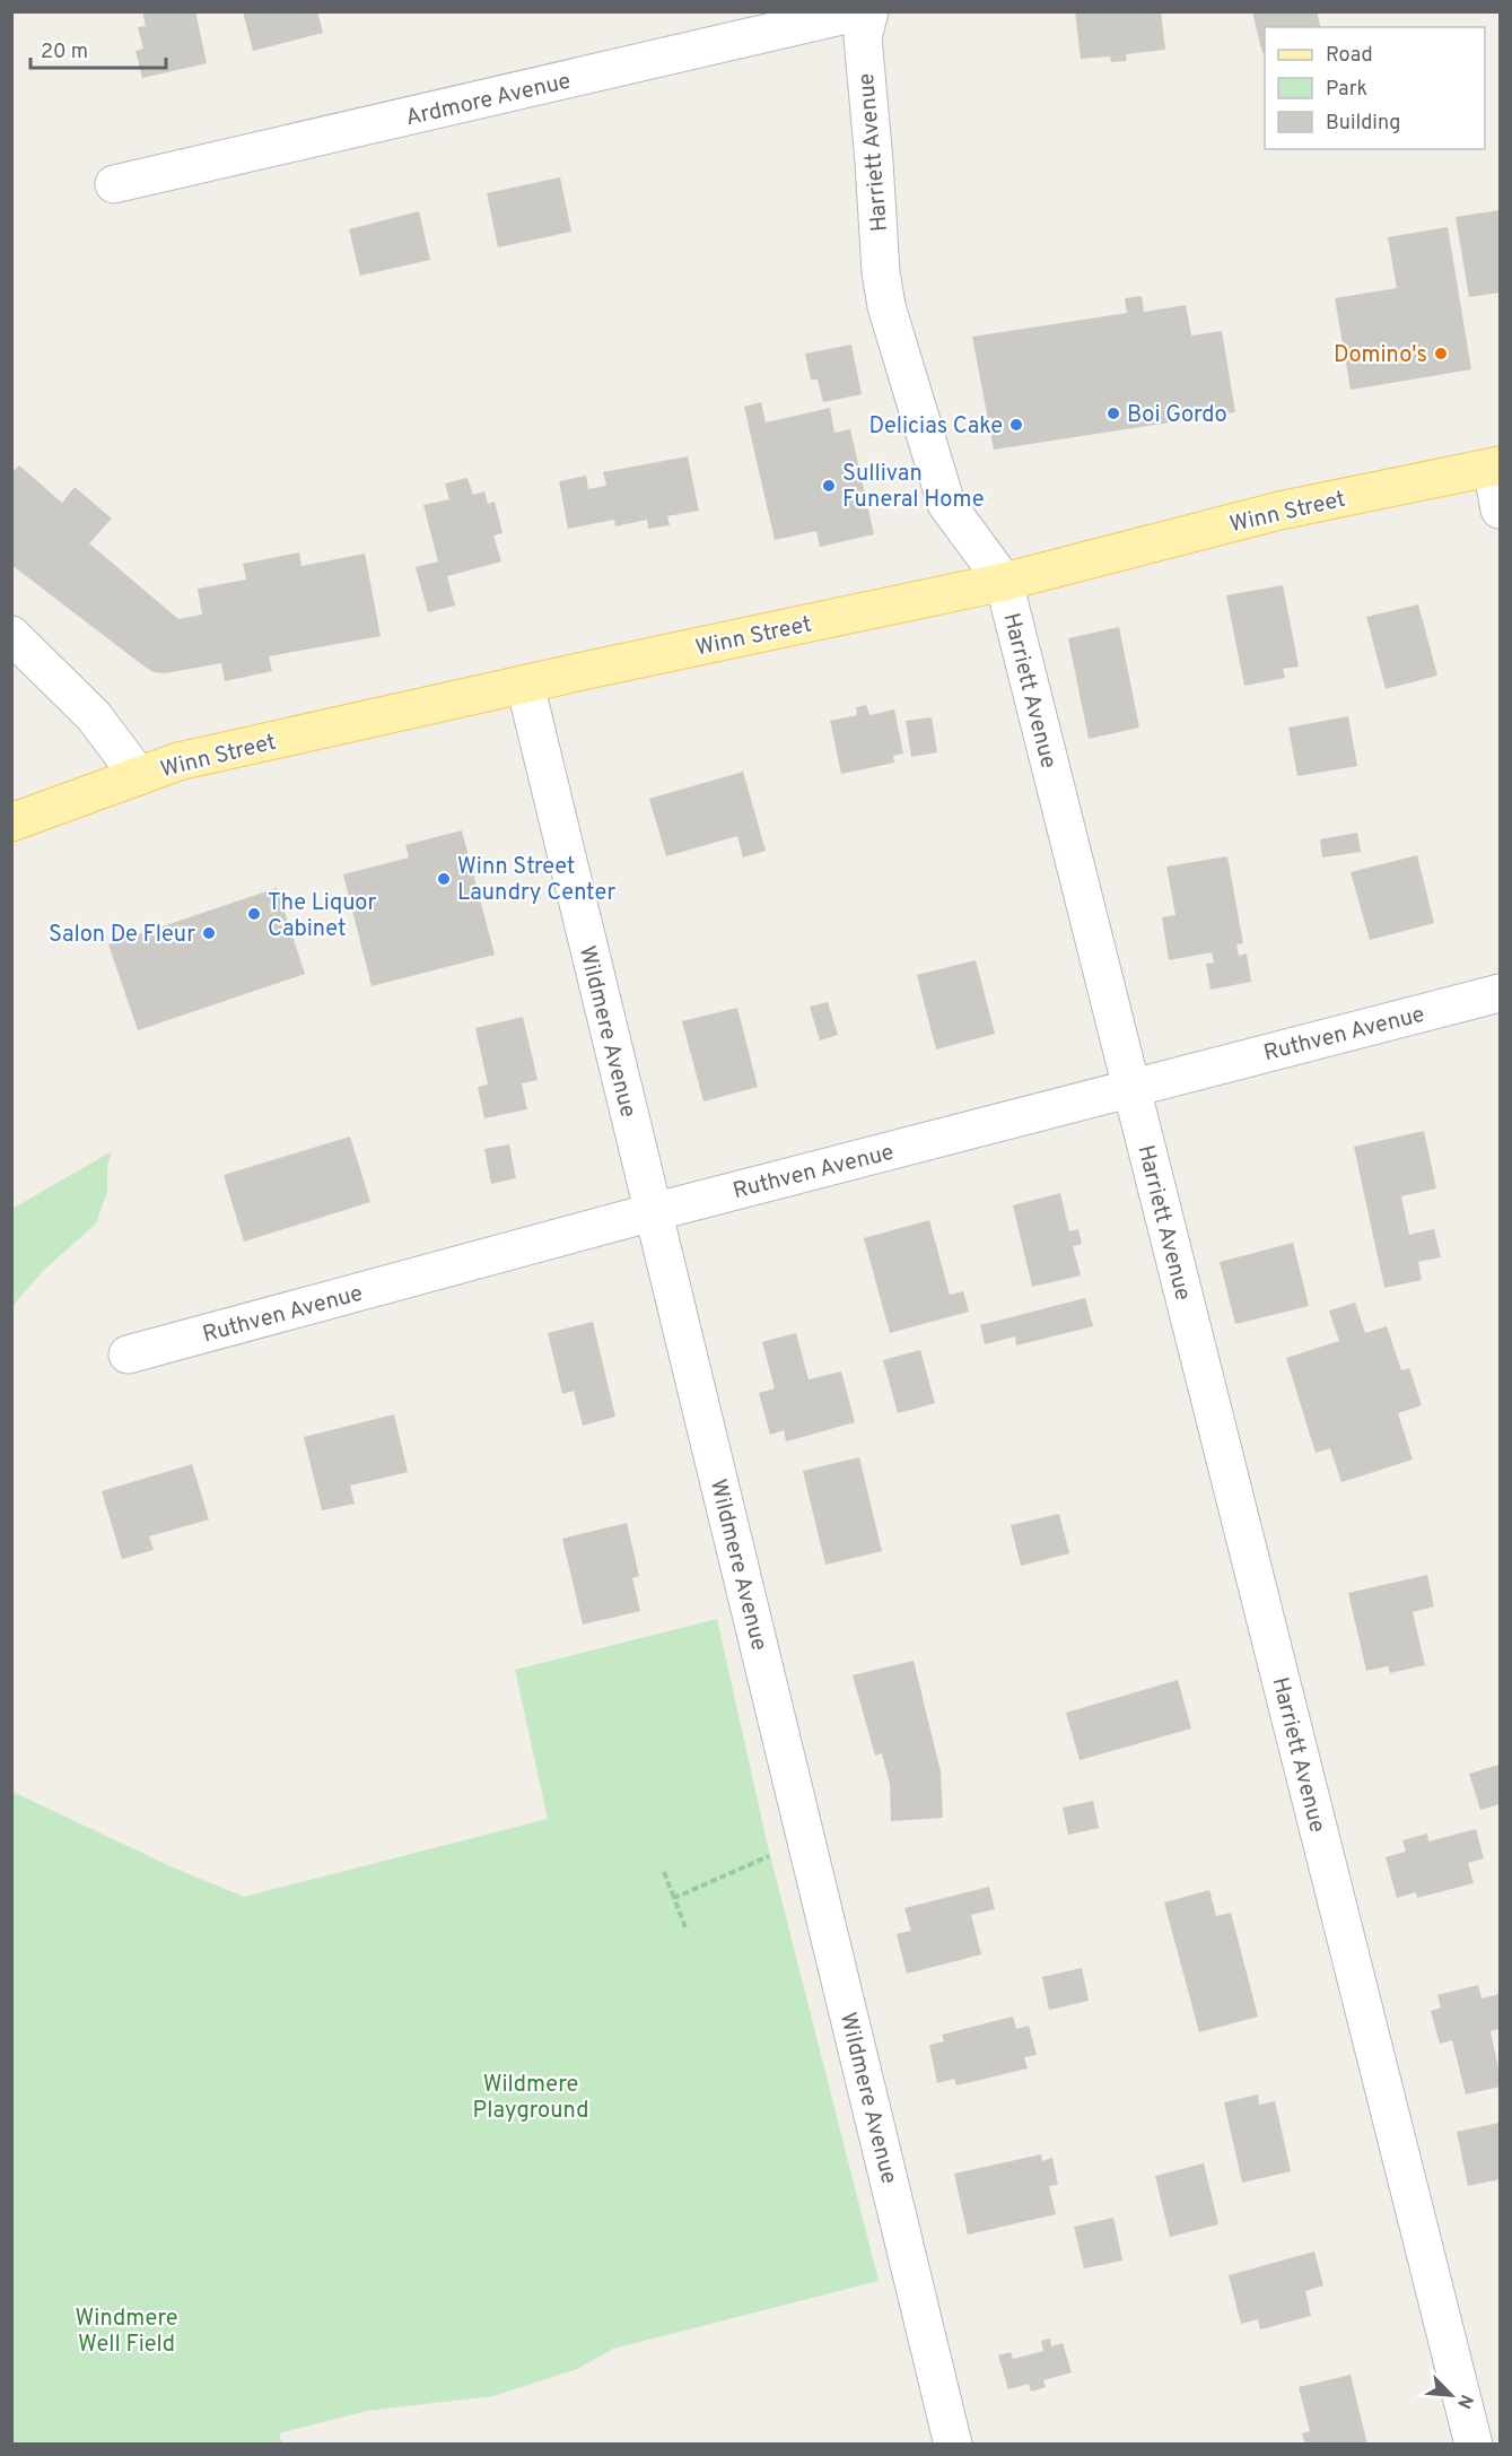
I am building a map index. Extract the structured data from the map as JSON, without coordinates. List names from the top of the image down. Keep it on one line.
{"streets":{"main road":["Winn Street"],"street":["Ardmore Avenue","Harriett Avenue","Wildmere Avenue","Ruthven Avenue"]},"crossings":[["Harriett Avenue","Winn Street"],["Harriett Avenue","Ruthven Avenue"],["Winn Street","Wildmere Avenue"],["Wildmere Avenue","Ruthven Avenue"]],"parks":["Wildmere Playground","Windmere Well Field"],"places":["Domino's","Boi Gordo","Delicias Cake","Sullivan Funeral Home","Winn Street Laundry Center","The Liquor Cabinet","Salon De Fleur"],"legend":["Road","Park","Building"],"scale_bar":"20 m","north":"bottom right"}
